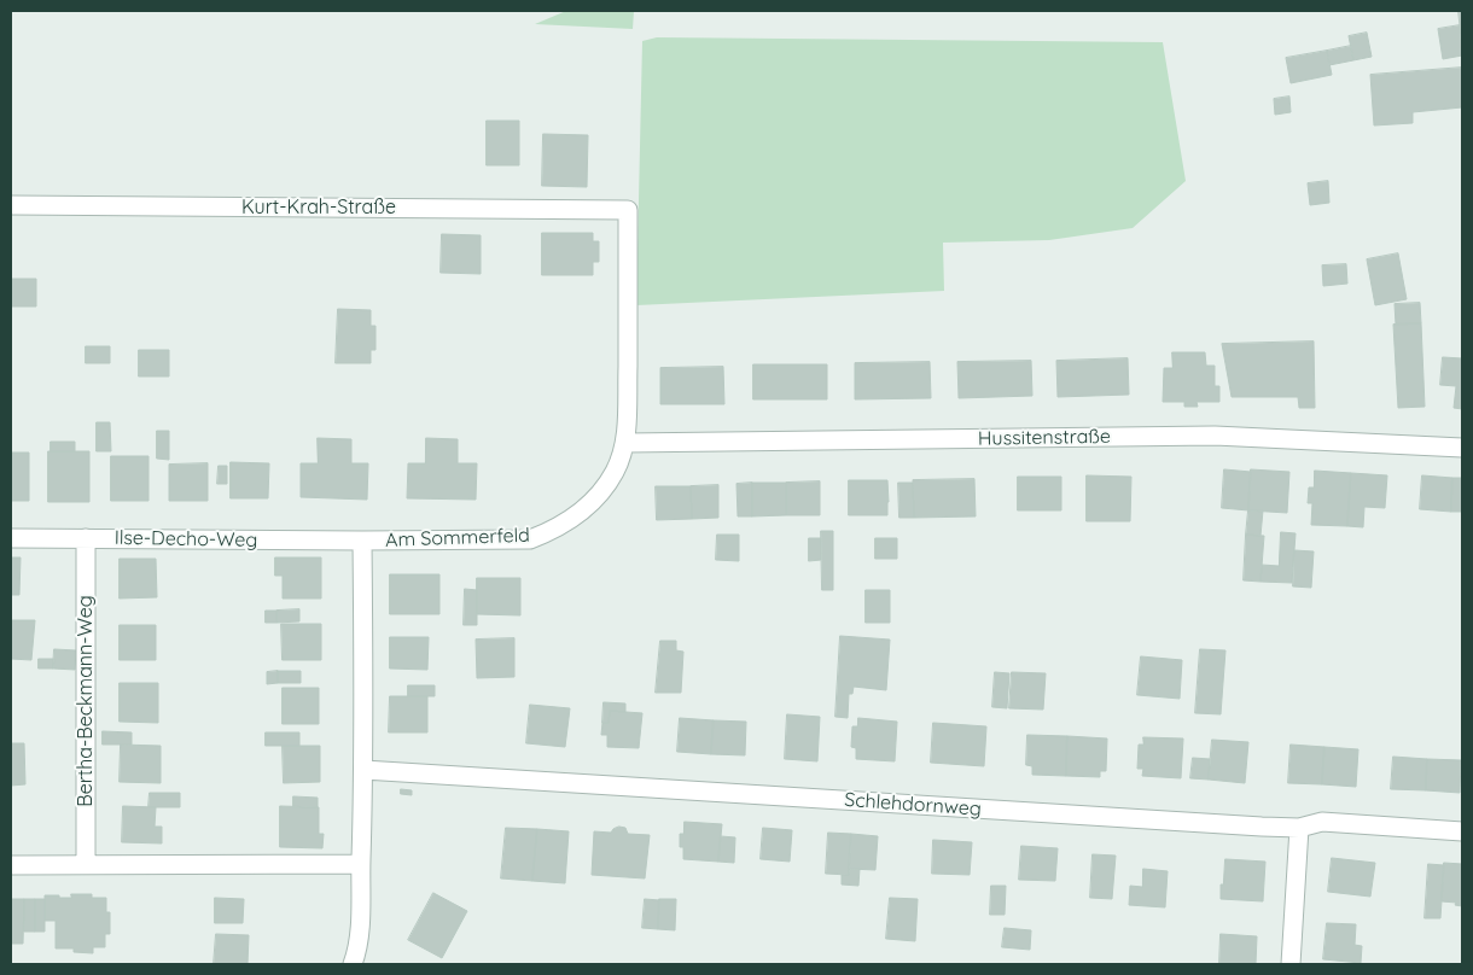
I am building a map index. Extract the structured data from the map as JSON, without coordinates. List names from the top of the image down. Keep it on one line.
{"streets":{"street":["Kurt-Krah-Straße","Hussitenstraße","Am Sommerfeld","Ilse-Decho-Weg","Bertha-Beckmann-Weg","Schlehdornweg"]},"crossings":[["Kurt-Krah-Straße","Am Sommerfeld"],["Hussitenstraße","Am Sommerfeld"],["Am Sommerfeld","Ilse-Decho-Weg"],["Am Sommerfeld","Schlehdornweg"],["Ilse-Decho-Weg","Bertha-Beckmann-Weg"]]}
